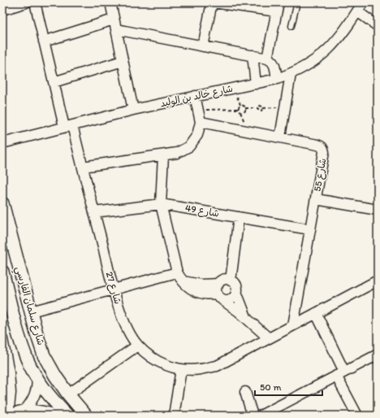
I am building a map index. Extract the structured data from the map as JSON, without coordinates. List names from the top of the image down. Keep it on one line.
{"streets":{"street":["شارع خالد بن الوليد","شارع 55","شارع 49","شارع 27","شارع سلمان الفارسي"]},"crossings":[["شارع خالد بن الوليد","شارع 27"],["شارع 55","شارع 49"],["شارع 55","شارع 27"],["شارع 49","شارع 27"]],"scale_bar":"50 m"}
